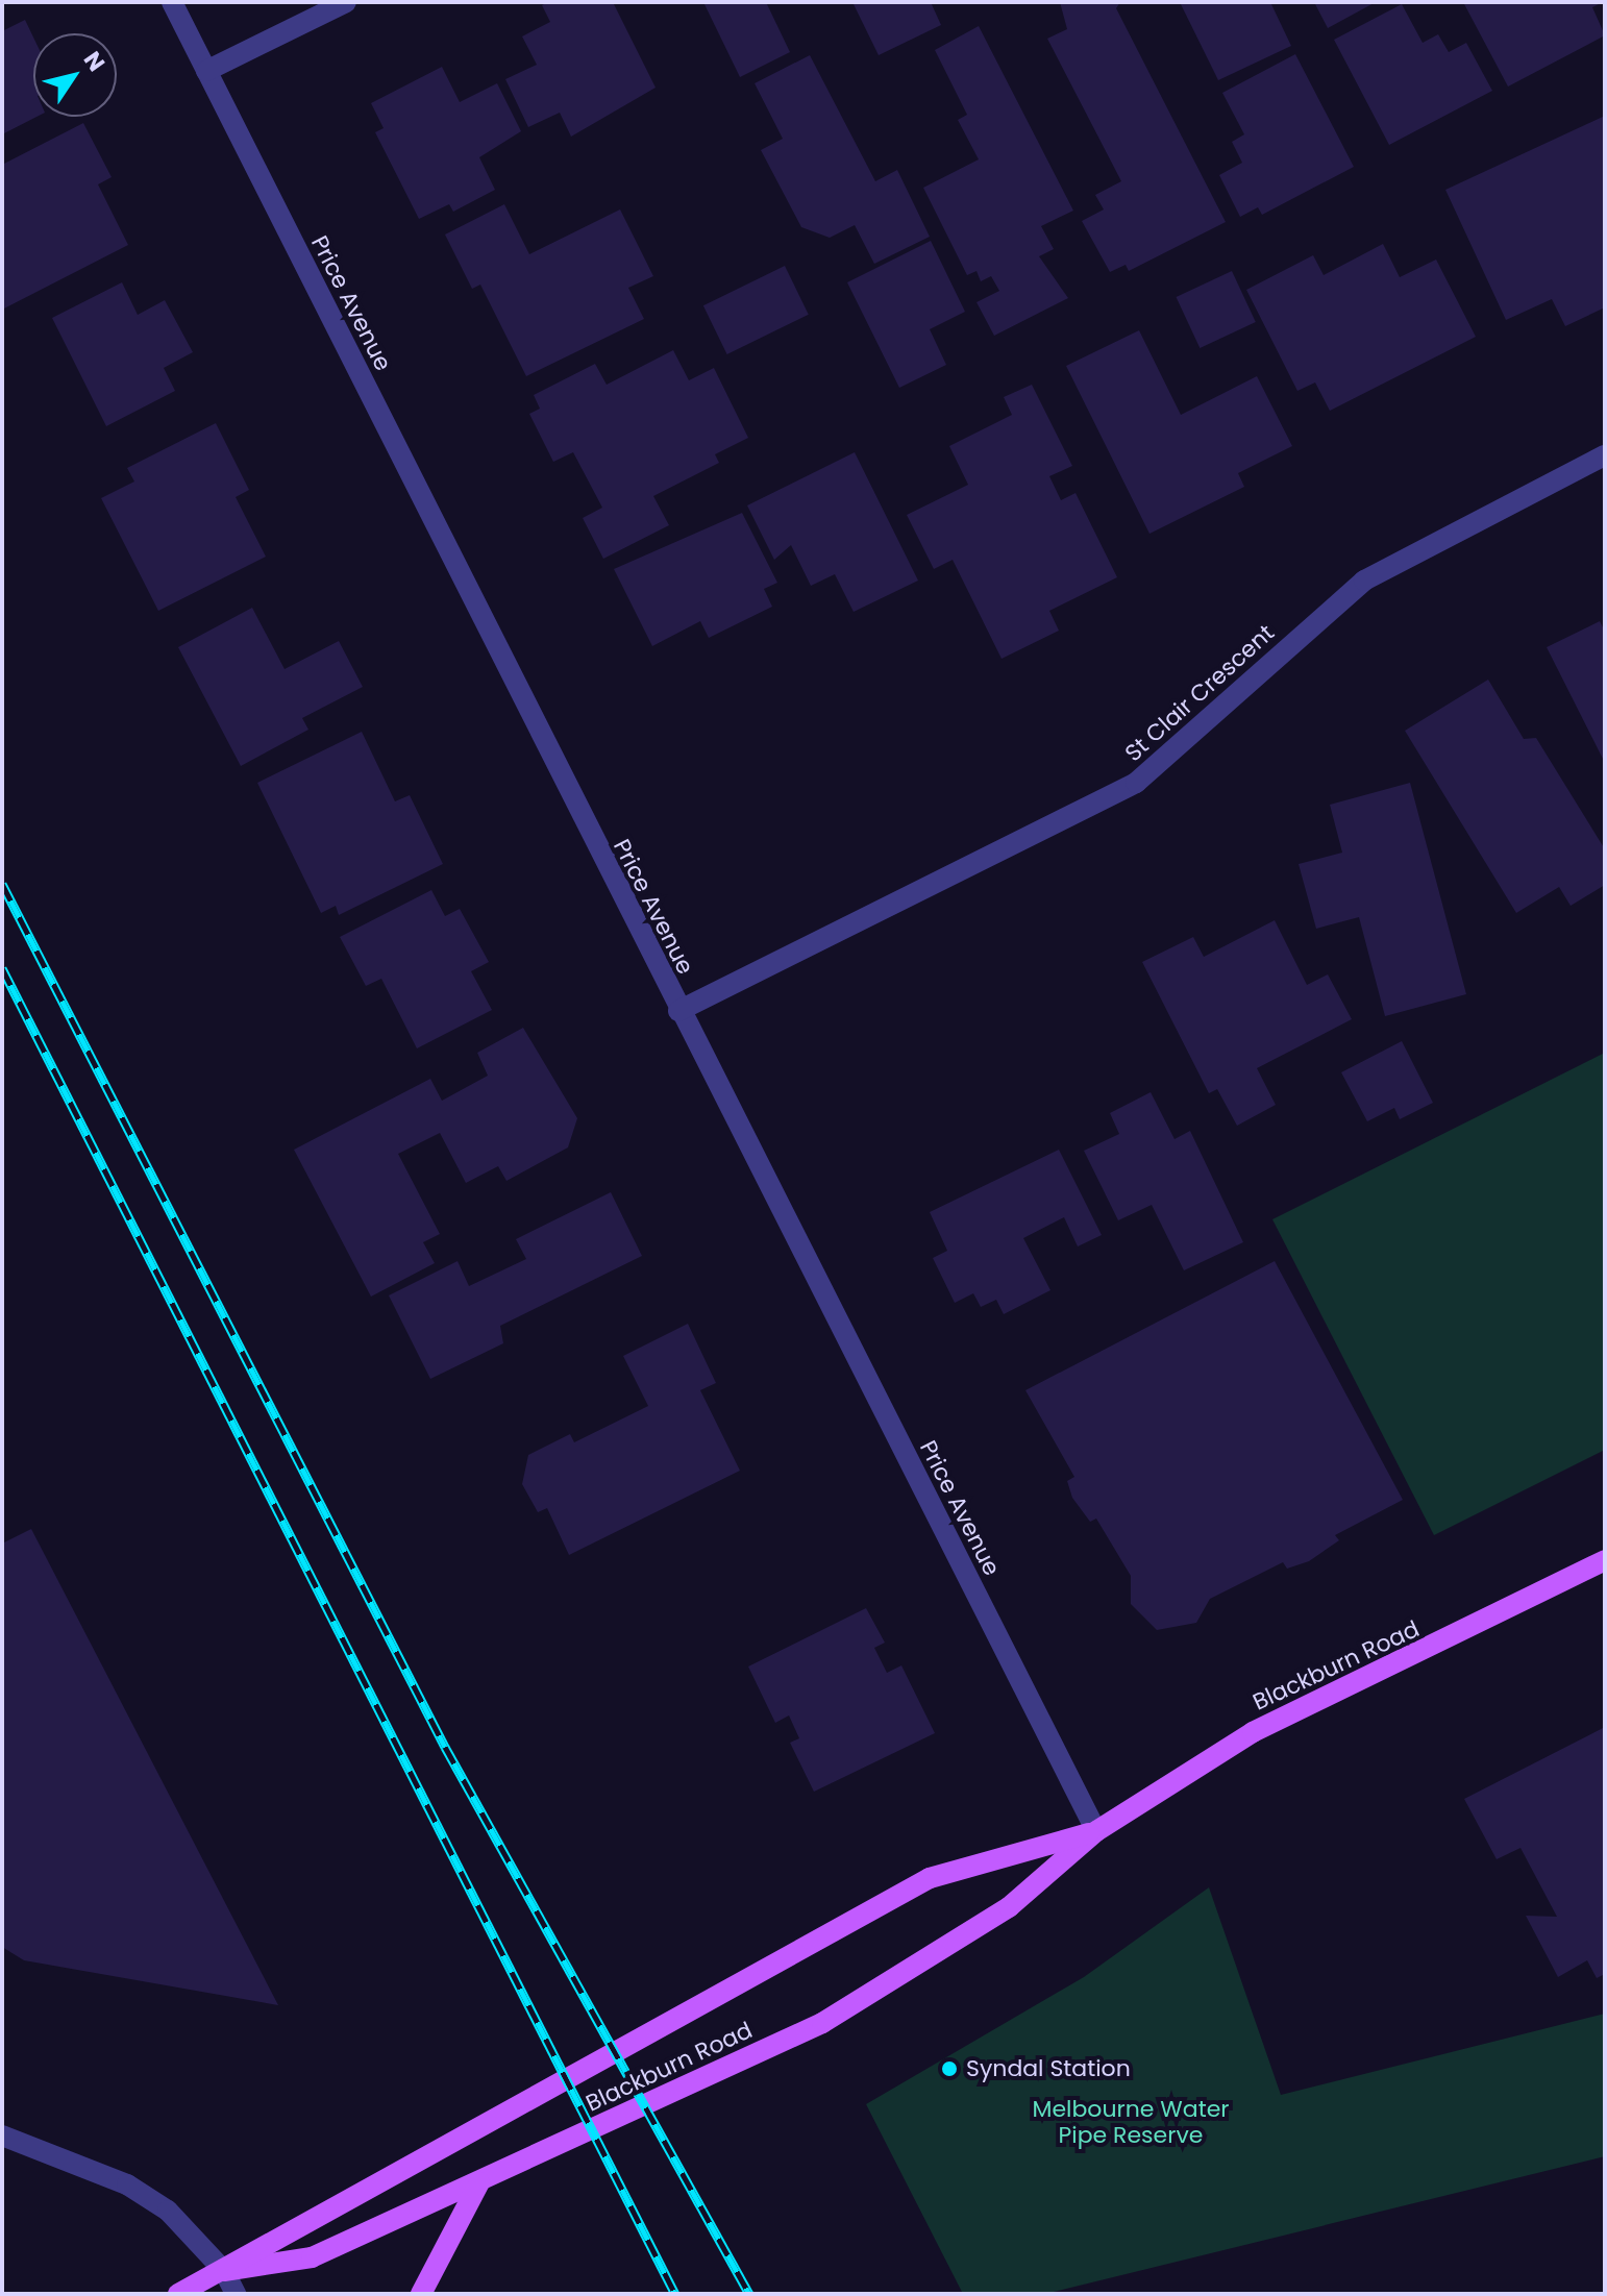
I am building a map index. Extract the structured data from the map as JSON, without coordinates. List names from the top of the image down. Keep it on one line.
{"streets":{"main road":["Blackburn Road"],"street":["Price Avenue","St Clair Crescent"]},"crossings":[["Price Avenue","St Clair Crescent"],["Price Avenue","Blackburn Road"]],"parks":["Melbourne Water Pipe Reserve"],"places":["Syndal Station"],"north":"top right"}
